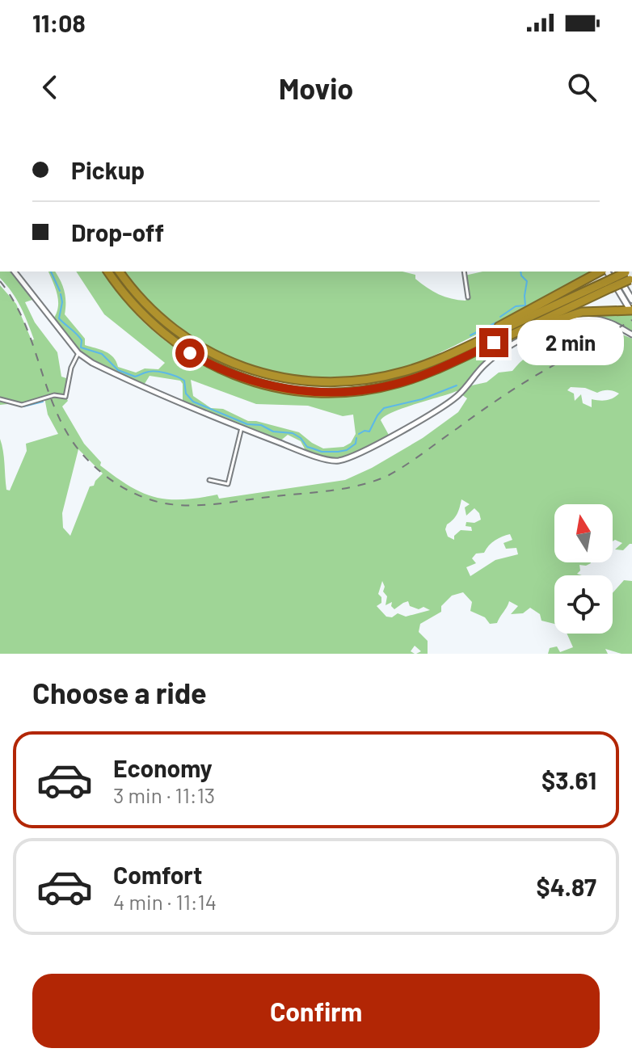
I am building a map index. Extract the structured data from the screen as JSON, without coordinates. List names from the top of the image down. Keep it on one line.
{"north":"top","page":{"status":"11:08","header":"Movio","banner":["Pickup","Drop-off"],"bubble":"2 min","heading":"Choose a ride","list":[{"name":"Economy","note":"3 min · 11:13","value":"$3.61"},{"name":"Comfort","note":"4 min · 11:14","value":"$4.87"}],"buttons":"Confirm"}}
